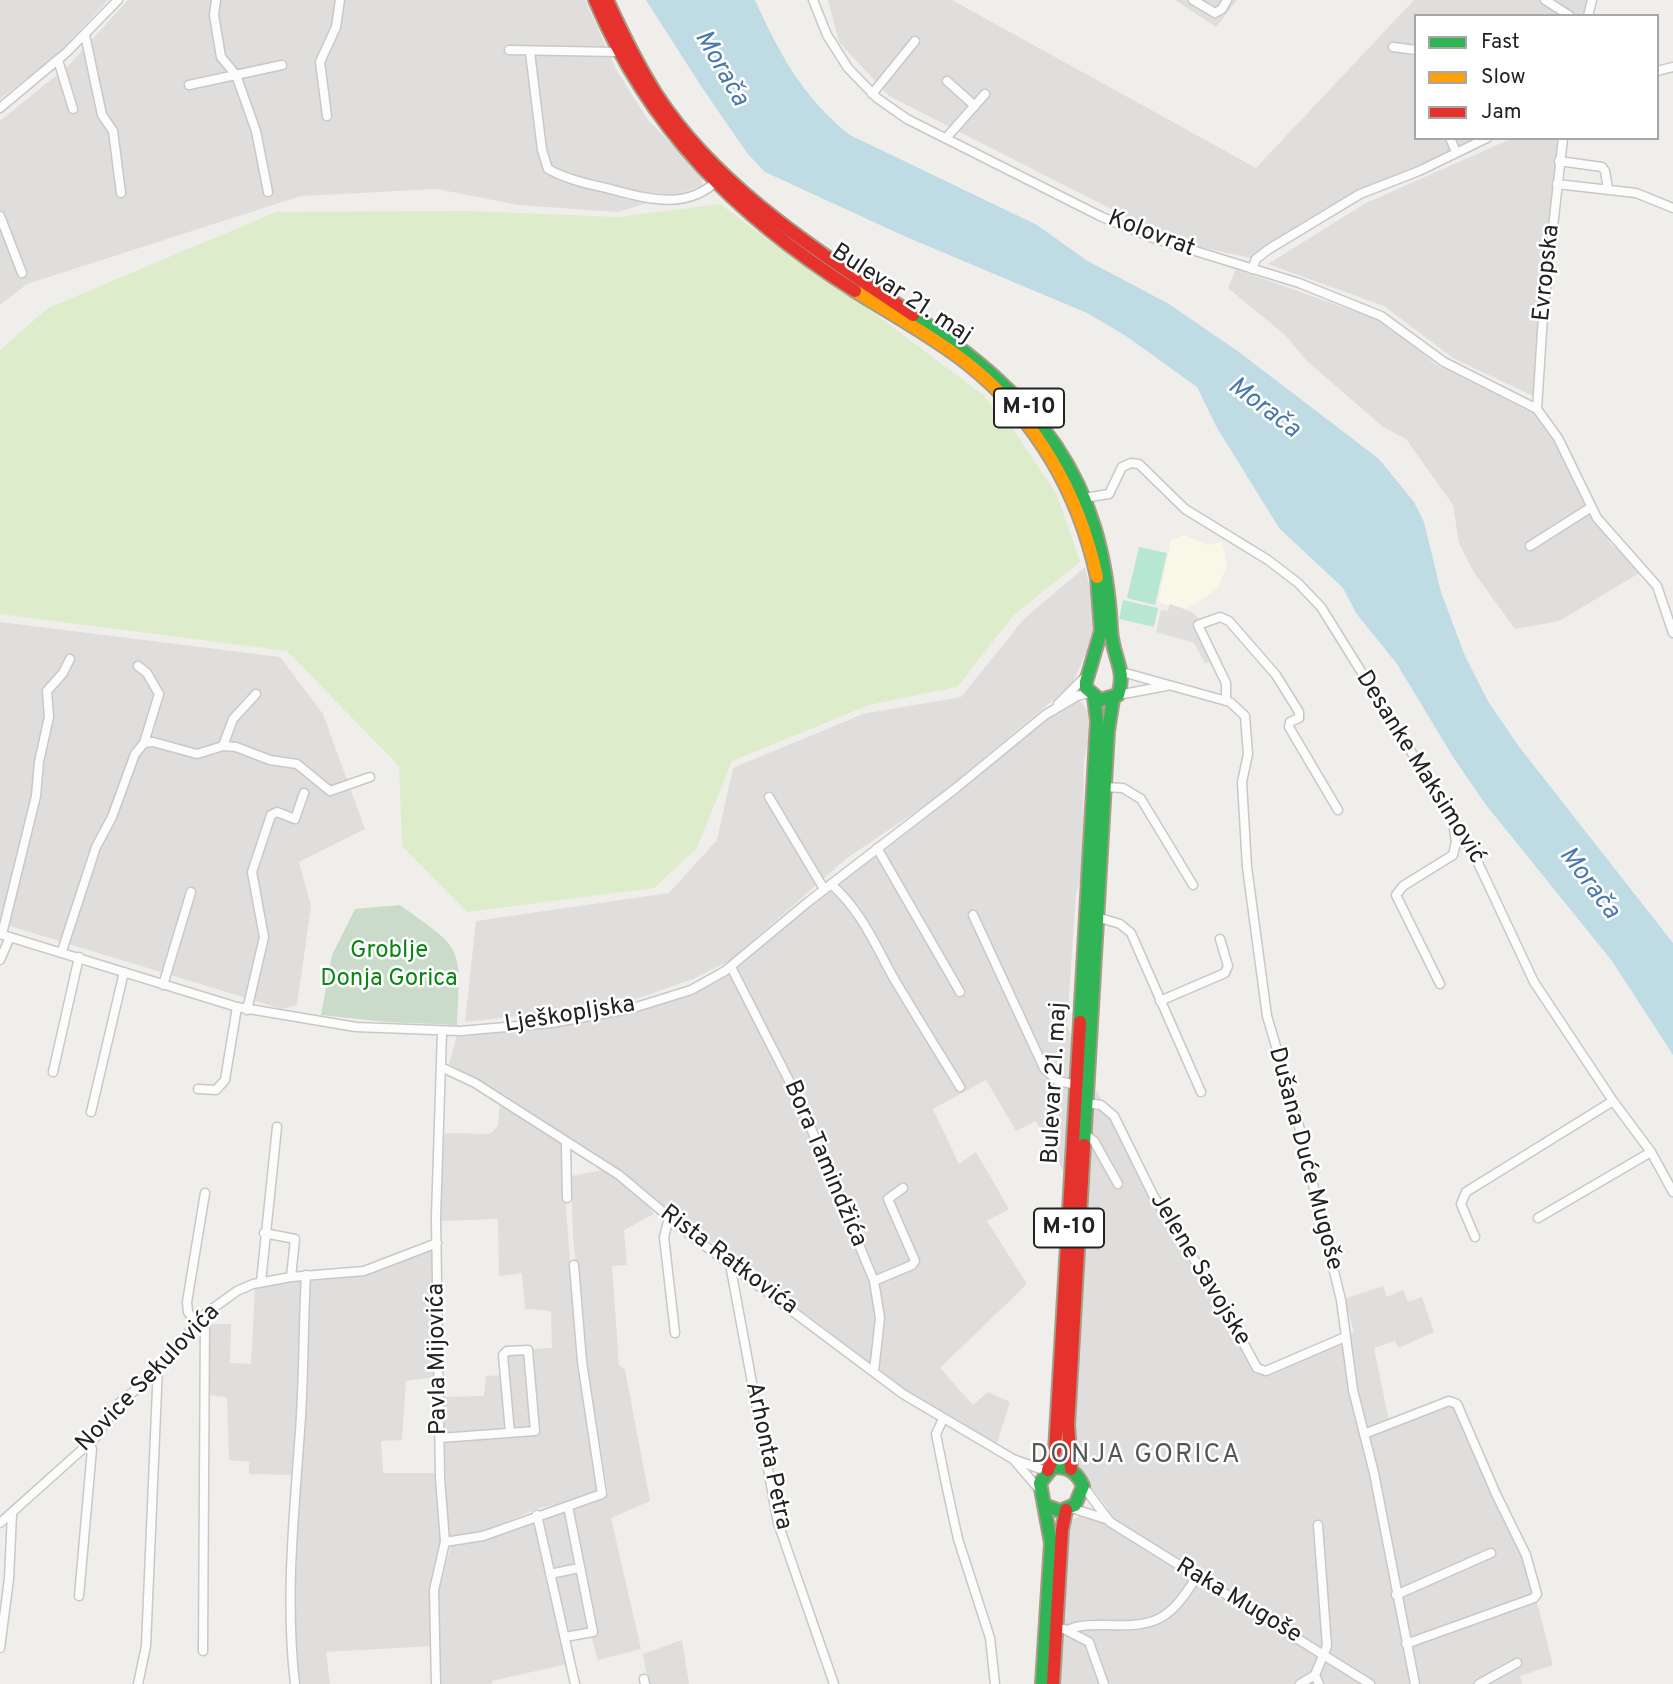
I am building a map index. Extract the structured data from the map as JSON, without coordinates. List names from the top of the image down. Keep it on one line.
{"streets":{"main road":["Bulevar 21. maj","M-10"],"street":["Kolovrat","Evropska","Desanke Maksimović","Lješkopljska","Dušana Duće Mugoše","Bora Tamindžića","Rista Ratkovića","Jelene Savojske","Pavla Mijovića","Novice Sekulovića","Arhonta Petra","Raka Mugoše"]},"crossings":[["Kolovrat","Evropska"],["Bulevar 21. maj","Desanke Maksimović"],["Bulevar 21. maj","Lješkopljska"],["Bulevar 21. maj","Rista Ratkovića"],["Bulevar 21. maj","Jelene Savojske"],["Bulevar 21. maj","Raka Mugoše"],["Lješkopljska","Bora Tamindžića"],["Lješkopljska","Pavla Mijovića"],["Dušana Duće Mugoše","Jelene Savojske"],["Bora Tamindžića","Rista Ratkovića"],["Rista Ratkovića","Pavla Mijovića"],["Rista Ratkovića","Arhonta Petra"],["Rista Ratkovića","Raka Mugoše"],["Pavla Mijovića","Novice Sekulovića"]],"districts":["DONJA GORICA"],"water":["Morača"],"parks":["Groblje Donja Gorica"],"legend":["Fast","Slow","Jam"]}
